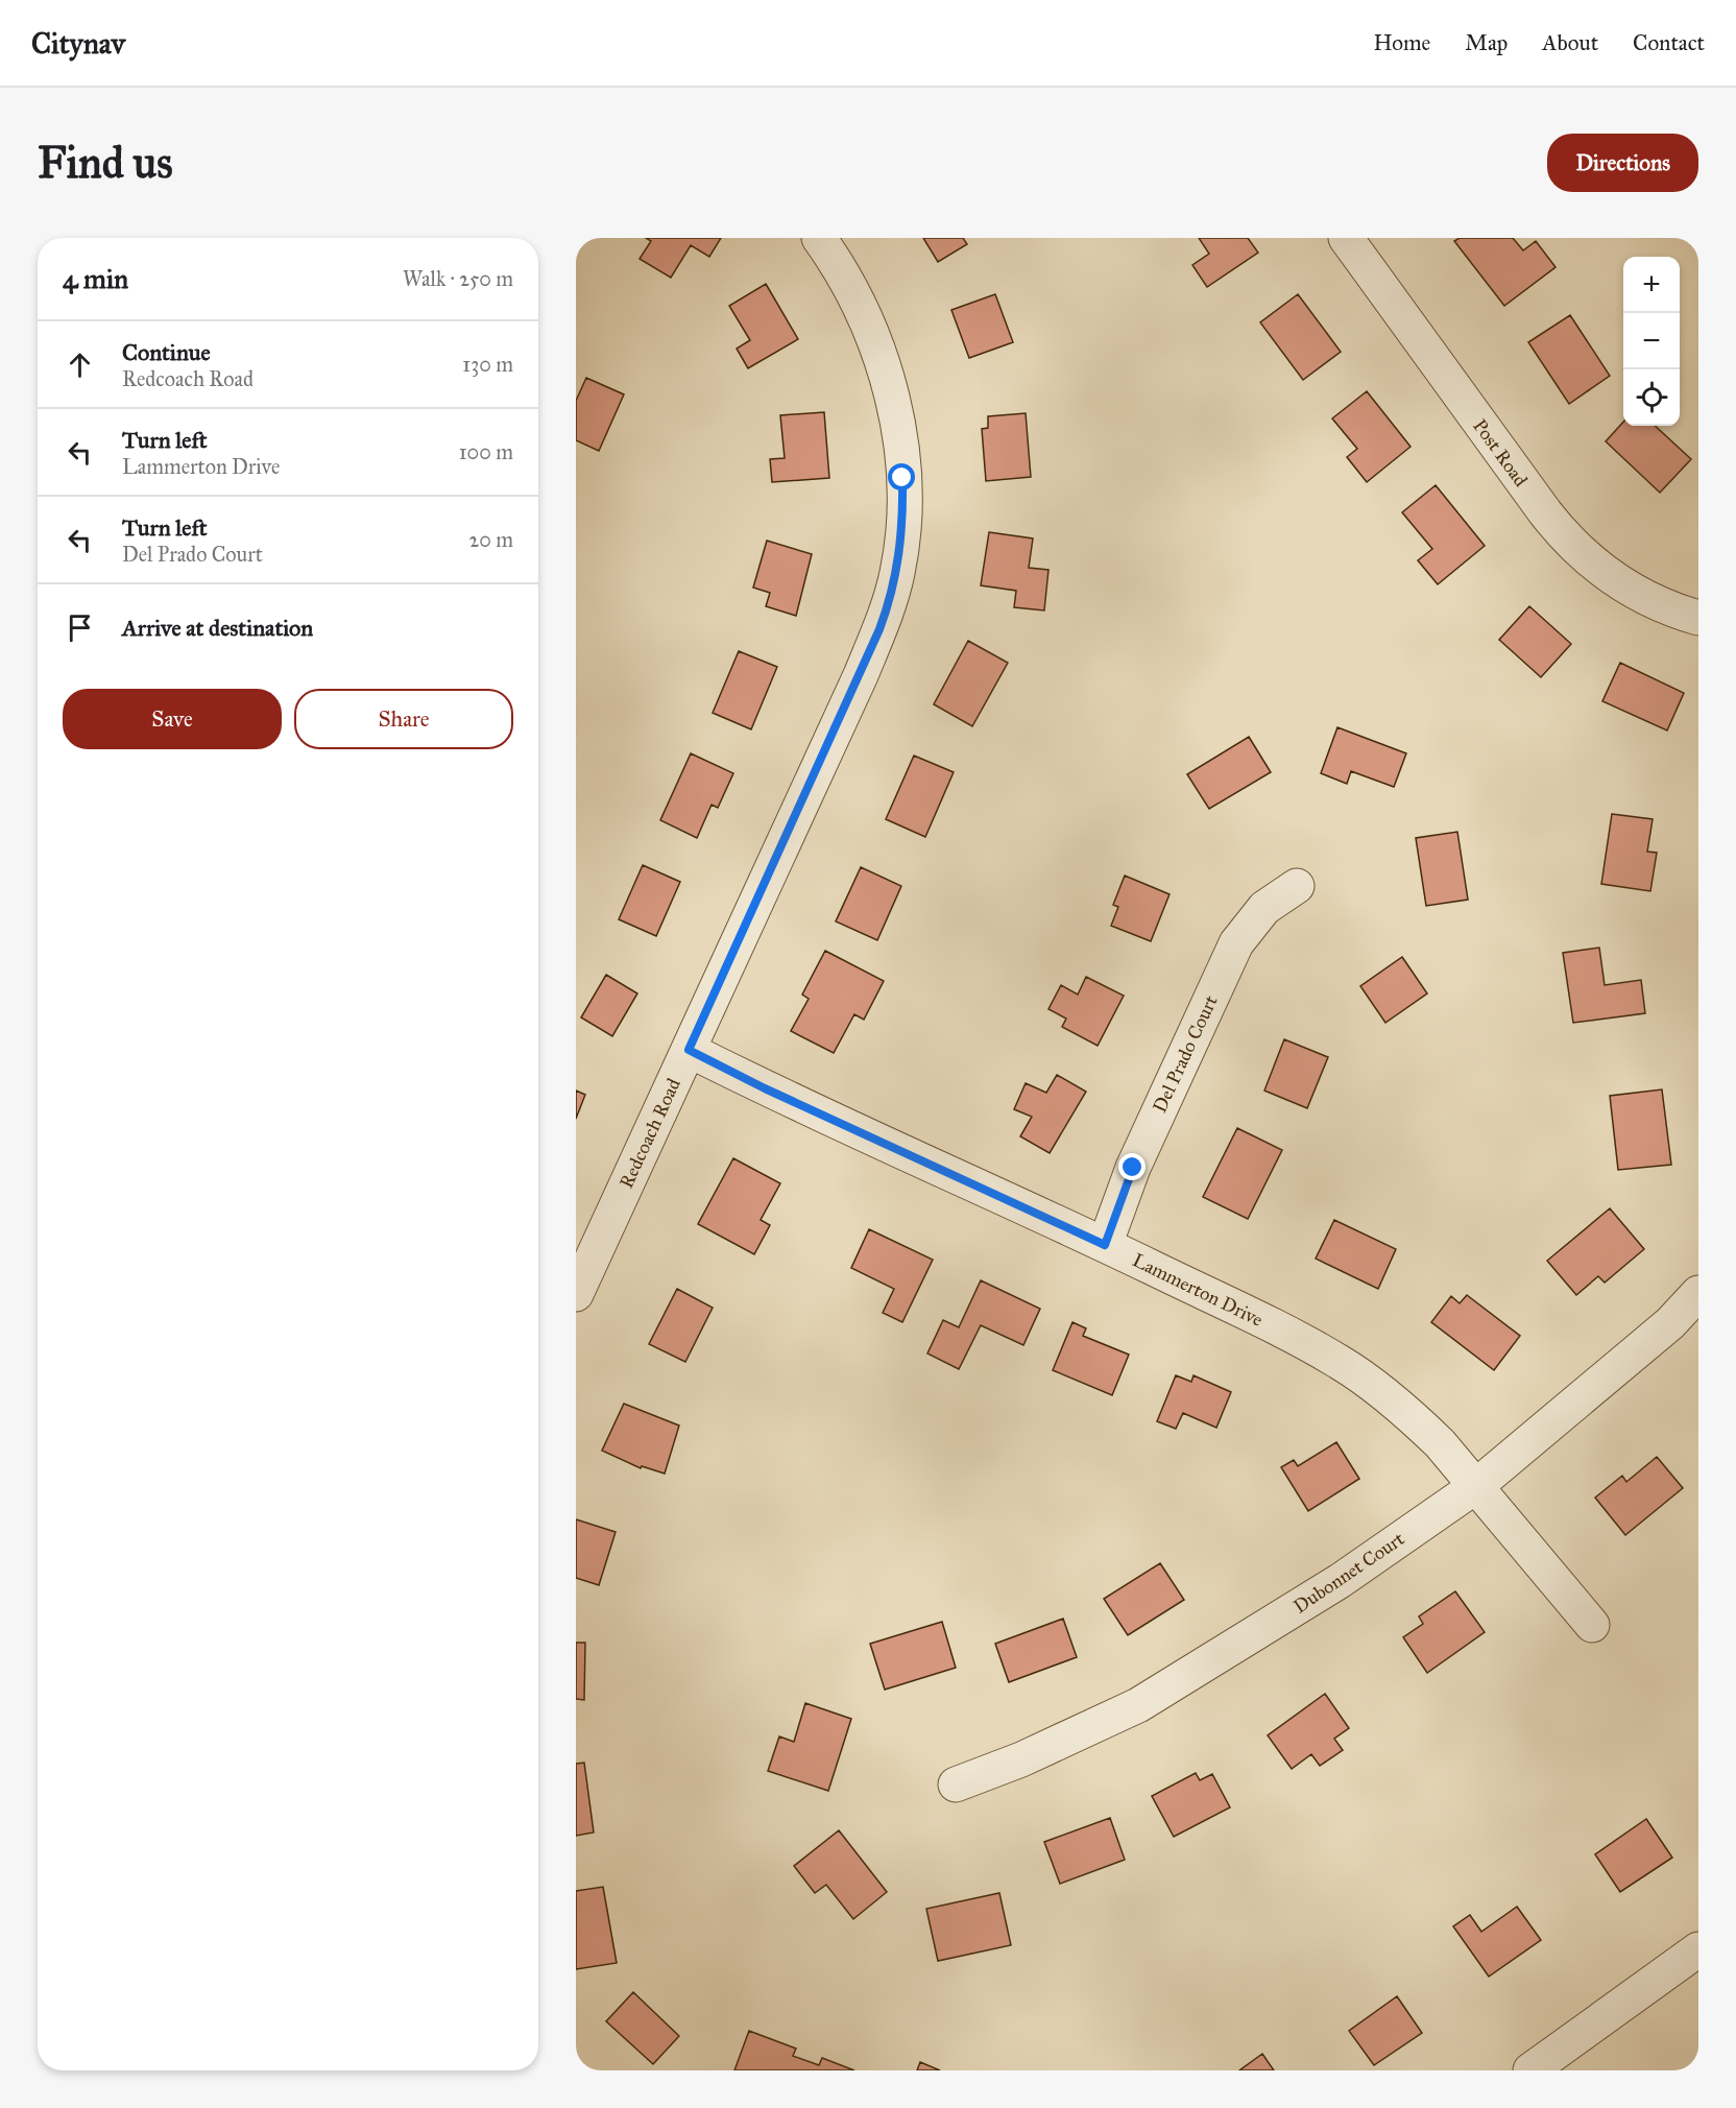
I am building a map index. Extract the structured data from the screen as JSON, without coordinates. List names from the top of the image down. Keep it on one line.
{"streets":{"street":["Post Road","Del Prado Court","Redcoach Road","Lammerton Drive","Dubonnet Court"]},"crossings":[["Del Prado Court","Lammerton Drive"],["Redcoach Road","Lammerton Drive"],["Lammerton Drive","Dubonnet Court"]],"page":{"header":"Citynav","nav":["Home","Map","About","Contact"],"buttons":["Directions",["Save","Share"]],"title":"Find us","heading":["4 min","Walk · 250 m"],"map_buttons":["+","−"],"list":[["Continue","Redcoach Road","130 m"],["Turn left","Lammerton Drive","100 m"],["Turn left","Del Prado Court","20 m"],"Arrive at destination"]}}
